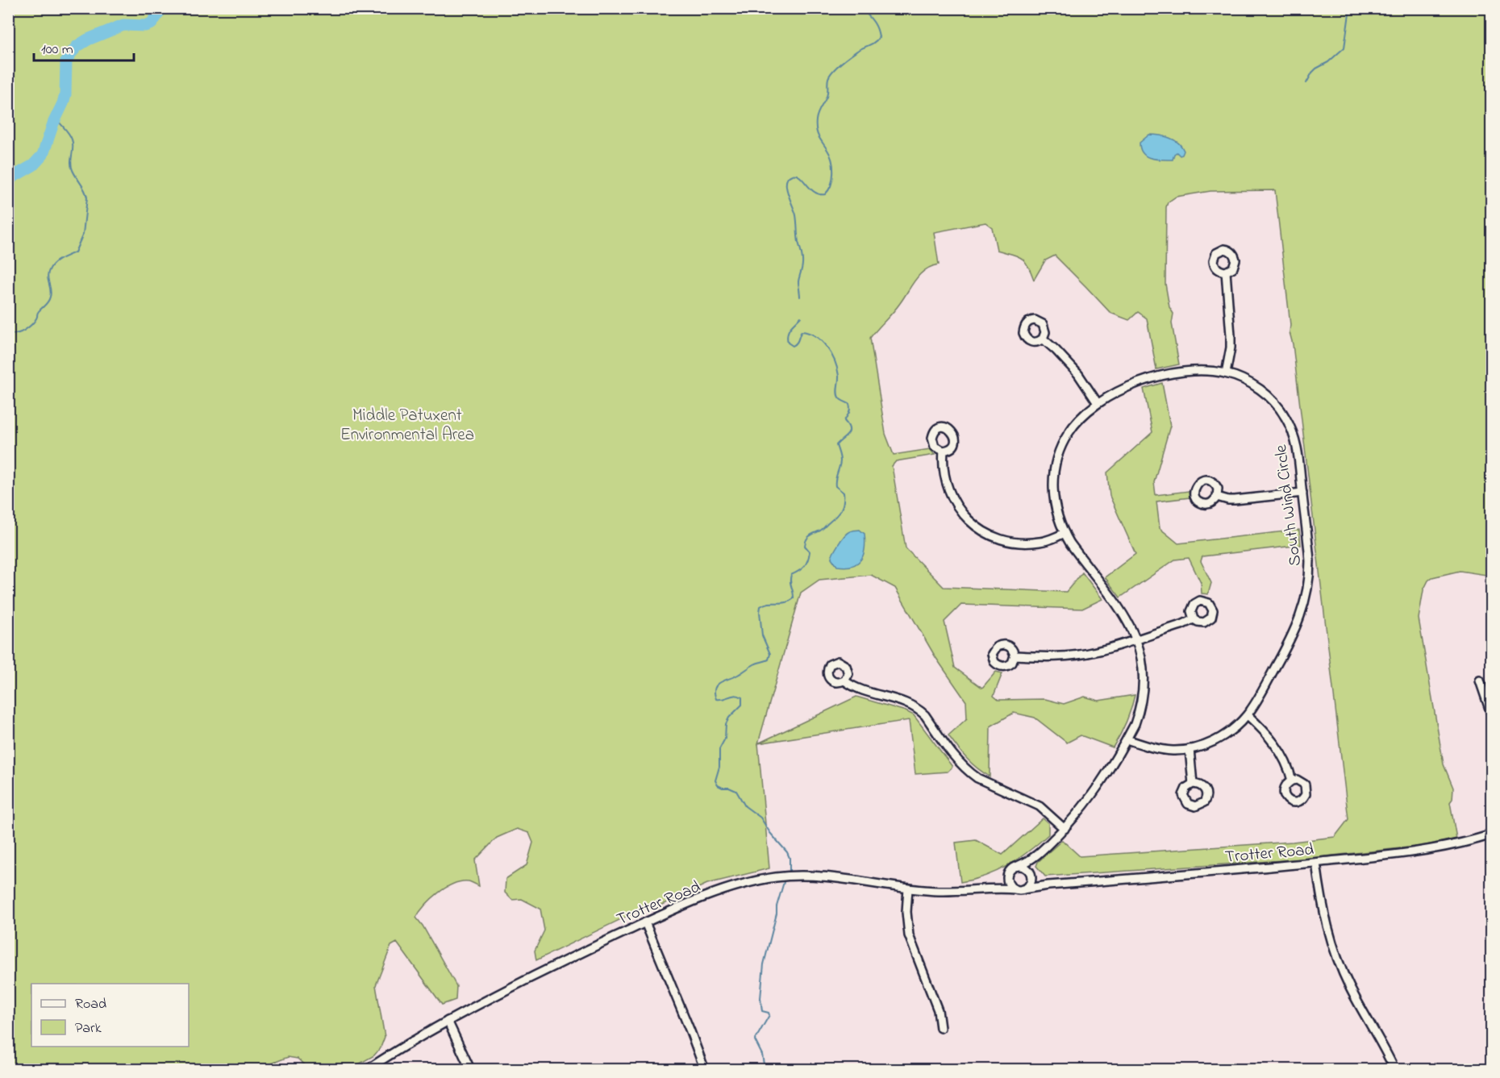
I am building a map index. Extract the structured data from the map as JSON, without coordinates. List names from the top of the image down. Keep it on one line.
{"streets":{"street":["South Wind Circle","Trotter Road"]},"crossings":[["South Wind Circle","Trotter Road"]],"parks":["Middle Patuxent Environmental Area"],"legend":["Road","Park"],"scale_bar":"100 m"}
